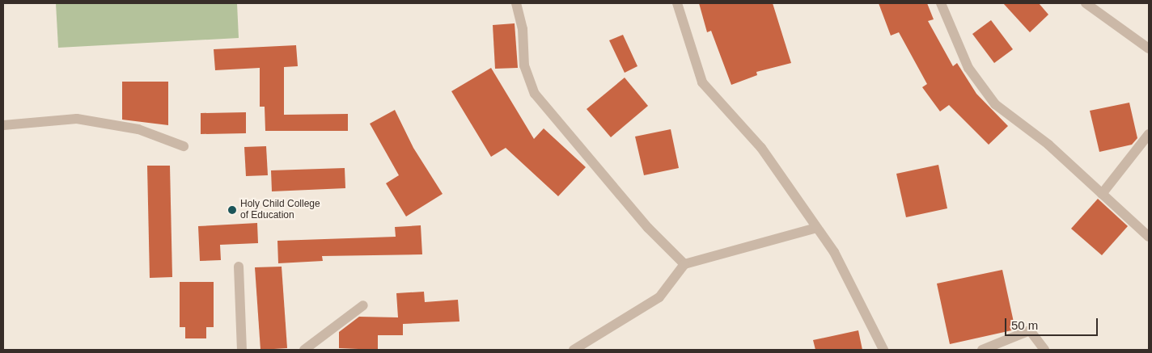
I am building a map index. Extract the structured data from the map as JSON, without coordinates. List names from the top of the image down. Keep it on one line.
{"places":["Holy Child College of Education"],"scale_bar":"50 m"}
